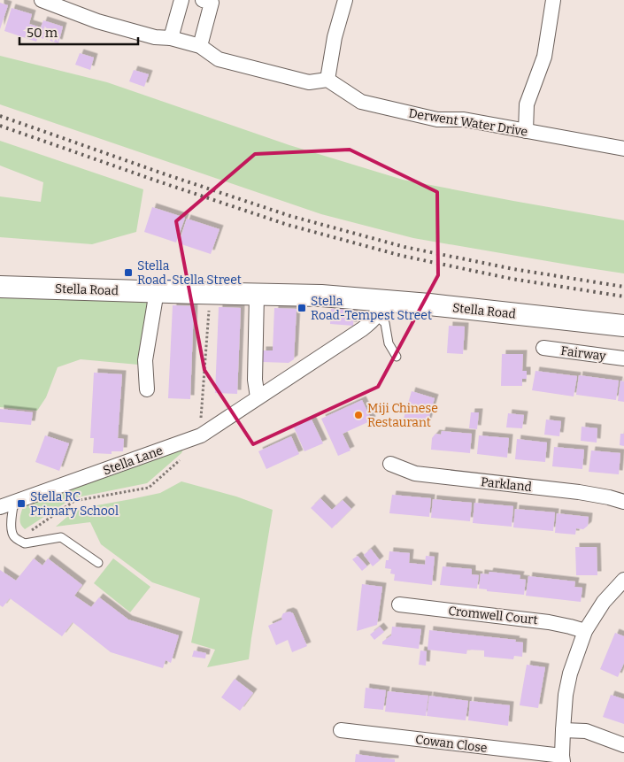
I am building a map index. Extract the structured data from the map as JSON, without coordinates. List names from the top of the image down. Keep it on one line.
{"streets":{"main road":["Stella Road"],"street":["Derwent Water Drive","Fairway","Stella Lane","Parkland","Cromwell Court","Cowan Close"]},"crossings":[["Stella Road","Stella Lane"]],"places":{"transit":["Stella Road-Stella Street","Stella Road-Tempest Street","Stella RC Primary School"],"other":["Miji Chinese Restaurant"]},"scale_bar":"50 m"}
